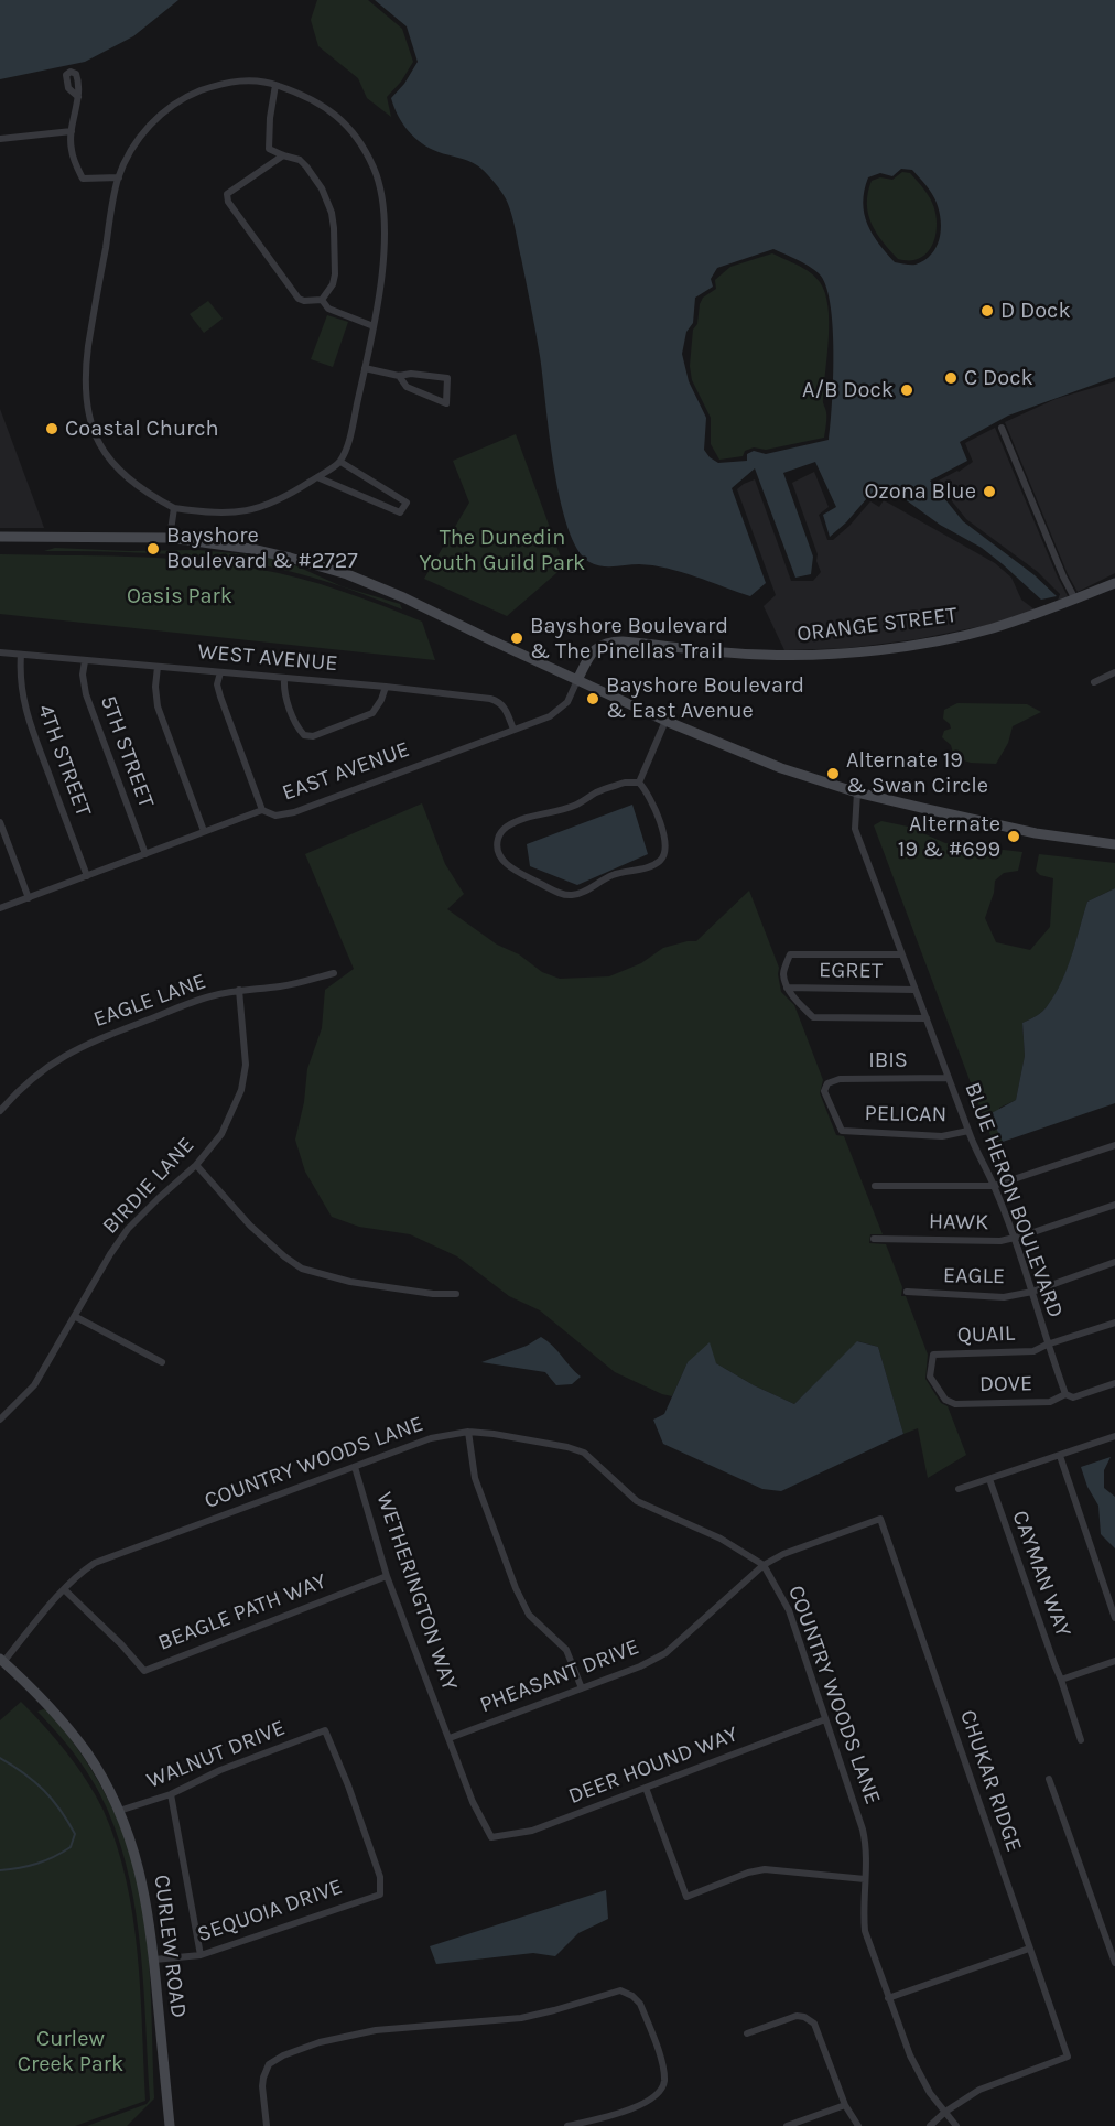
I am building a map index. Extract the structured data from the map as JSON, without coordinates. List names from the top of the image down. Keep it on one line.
{"streets":{"main road":["ORANGE STREET","CURLEW ROAD"],"street":["WEST AVENUE","5TH STREET","4TH STREET","EAST AVENUE","EGRET","EAGLE LANE","IBIS","PELICAN","BIRDIE LANE","BLUE HERON BOULEVARD","HAWK","EAGLE","QUAIL","DOVE","COUNTRY WOODS LANE","CAYMAN WAY","WETHERINGTON WAY","BEAGLE PATH WAY","PHEASANT DRIVE","WALNUT DRIVE","DEER HOUND WAY","CHUKAR RIDGE","SEQUOIA DRIVE"]},"crossings":[["ORANGE STREET","EAST AVENUE"],["WEST AVENUE","5TH STREET"],["WEST AVENUE","4TH STREET"],["WEST AVENUE","EAST AVENUE"],["5TH STREET","EAST AVENUE"],["4TH STREET","EAST AVENUE"],["EGRET","BLUE HERON BOULEVARD"],["EAGLE LANE","BIRDIE LANE"],["IBIS","PELICAN"],["IBIS","BLUE HERON BOULEVARD"],["PELICAN","BLUE HERON BOULEVARD"],["BLUE HERON BOULEVARD","HAWK"],["BLUE HERON BOULEVARD","EAGLE"],["BLUE HERON BOULEVARD","QUAIL"],["BLUE HERON BOULEVARD","DOVE"],["QUAIL","DOVE"],["COUNTRY WOODS LANE","WETHERINGTON WAY"],["COUNTRY WOODS LANE","BEAGLE PATH WAY"],["COUNTRY WOODS LANE","PHEASANT DRIVE"],["COUNTRY WOODS LANE","DEER HOUND WAY"],["COUNTRY WOODS LANE","CHUKAR RIDGE"],["COUNTRY WOODS LANE","CURLEW ROAD"],["WETHERINGTON WAY","BEAGLE PATH WAY"],["WETHERINGTON WAY","PHEASANT DRIVE"],["WETHERINGTON WAY","DEER HOUND WAY"],["PHEASANT DRIVE","CHUKAR RIDGE"],["WALNUT DRIVE","SEQUOIA DRIVE"],["WALNUT DRIVE","CURLEW ROAD"],["SEQUOIA DRIVE","CURLEW ROAD"]],"parks":["The Dunedin Youth Guild Park","Oasis Park","Curlew Creek Park"],"places":["D Dock","C Dock","A/B Dock","Coastal Church","Ozona Blue","Bayshore Boulevard & #2727","Bayshore Boulevard & The Pinellas Trail","Bayshore Boulevard & East Avenue","Alternate 19 & Swan Circle","Alternate 19 & #699"]}
